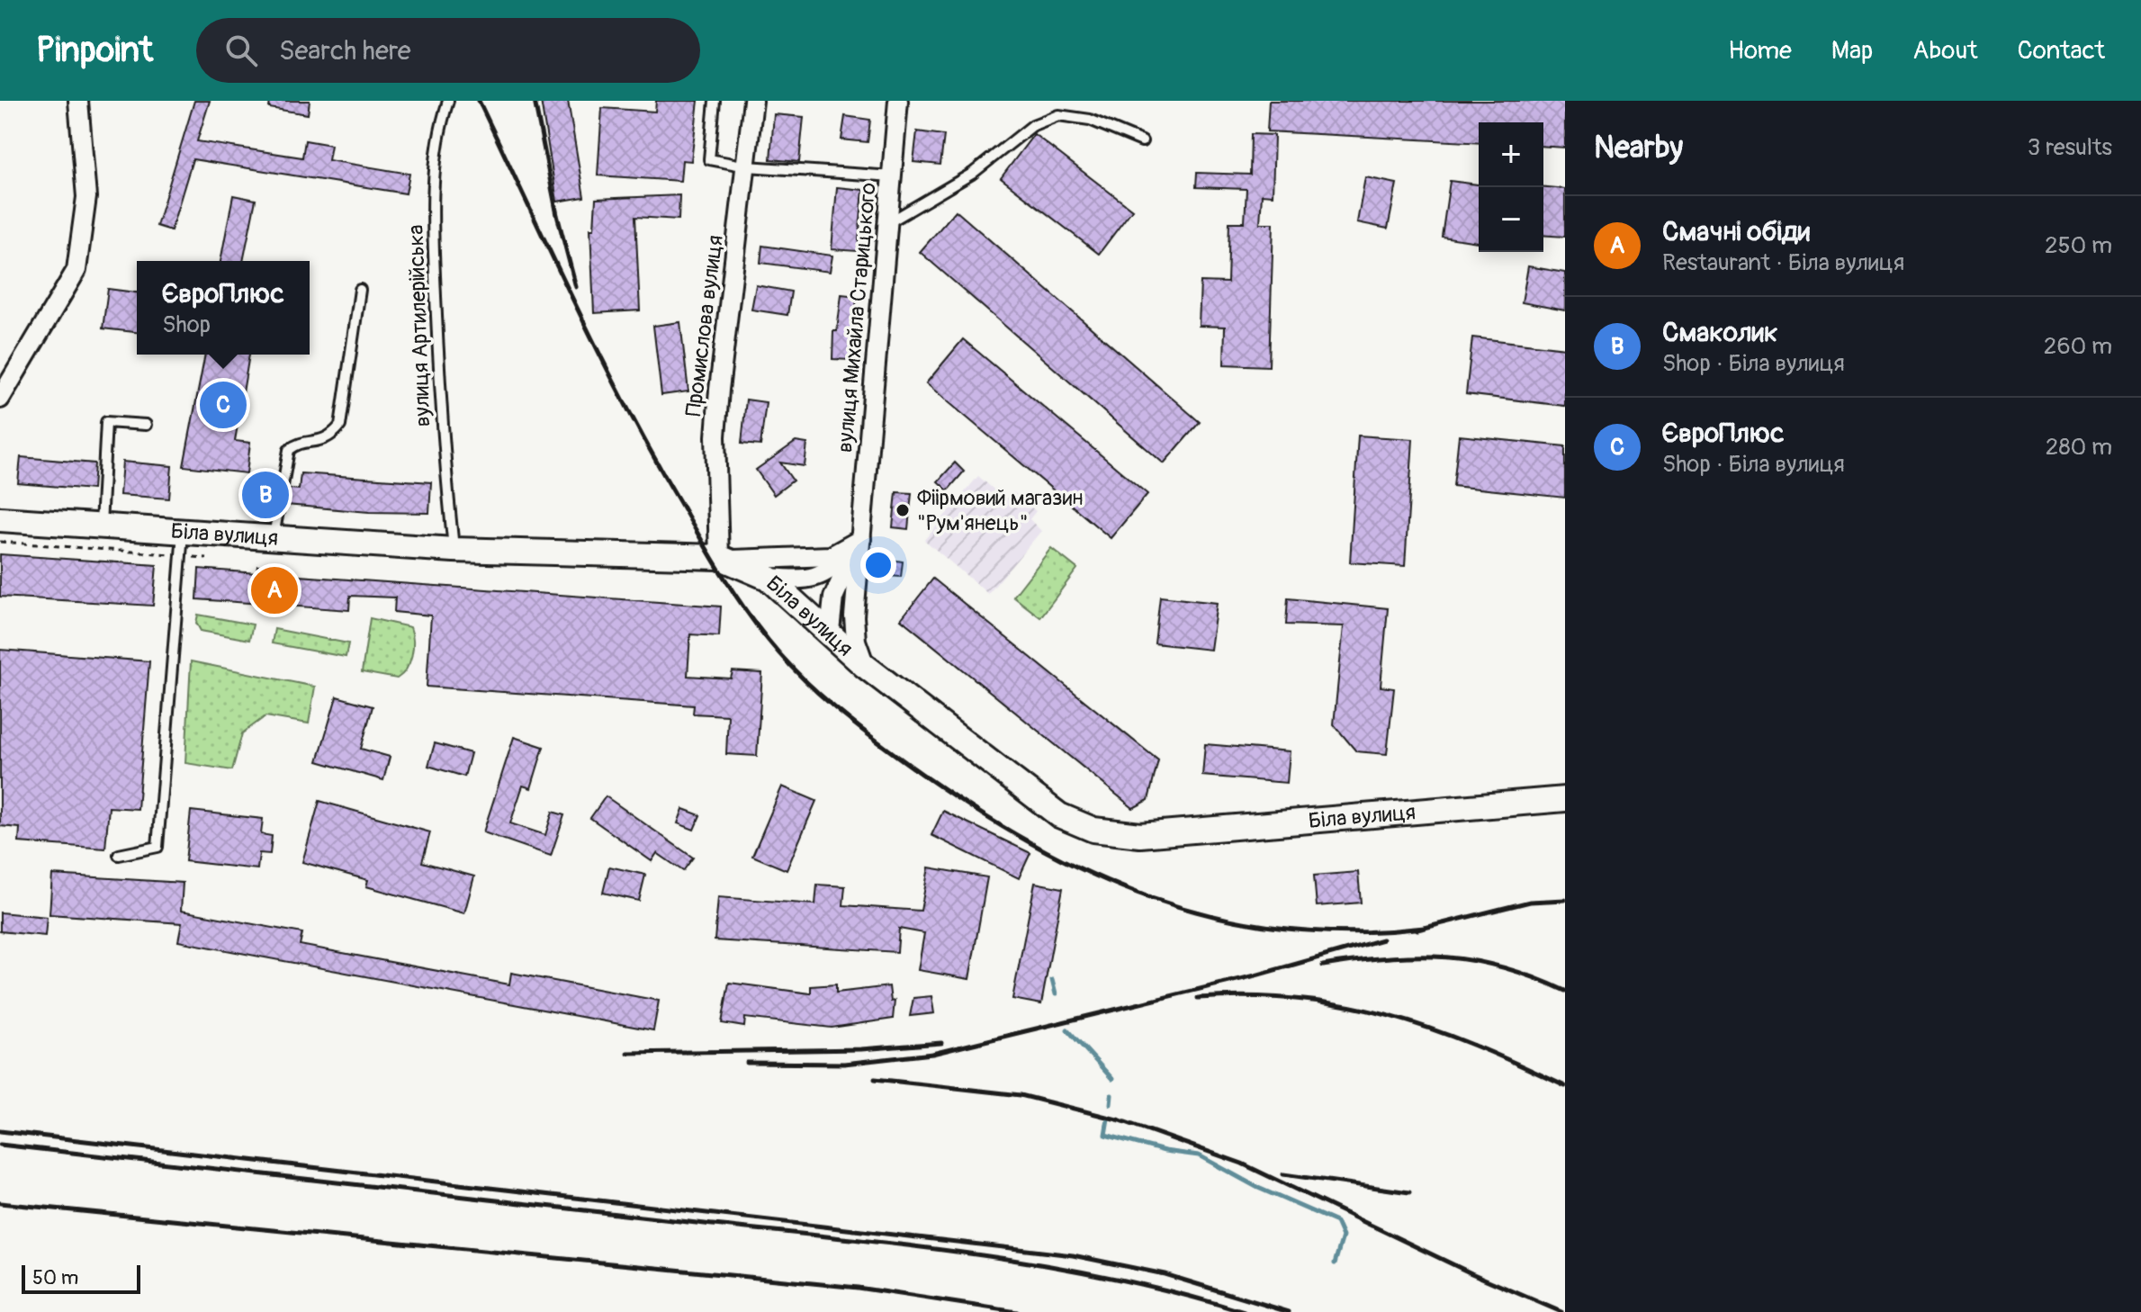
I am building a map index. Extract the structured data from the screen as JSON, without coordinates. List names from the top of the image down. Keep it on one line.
{"streets":{"street":["вулиця Михайла Старицького","Промислова вулиця","Біла вулиця"],"lane":["вулиця Артилерійська"]},"crossings":[["вулиця Михайла Старицького","Біла вулиця"],["вулиця Артилерійська","Біла вулиця"],["Промислова вулиця","Біла вулиця"]],"places":["Фіірмовий магазин \"Рум'янець\""],"scale_bar":"50 m","page":{"header":"Pinpoint","search":"Search here","nav":["Home","Map","About","Contact"],"heading":["Nearby","3 results"],"map_buttons":["+","−"],"list":[{"mark":"A","name":"Смачні обіди","note":"Restaurant · Біла вулиця","value":"250 m"},{"mark":"B","name":"Смаколик","note":"Shop · Біла вулиця","value":"260 m"},{"mark":"C","name":"ЄвроПлюс","note":"Shop · Біла вулиця","value":"280 m"}],"popup":["ЄвроПлюс","Shop"],"pins":["C","B","A"],"scale":"50 m"}}
